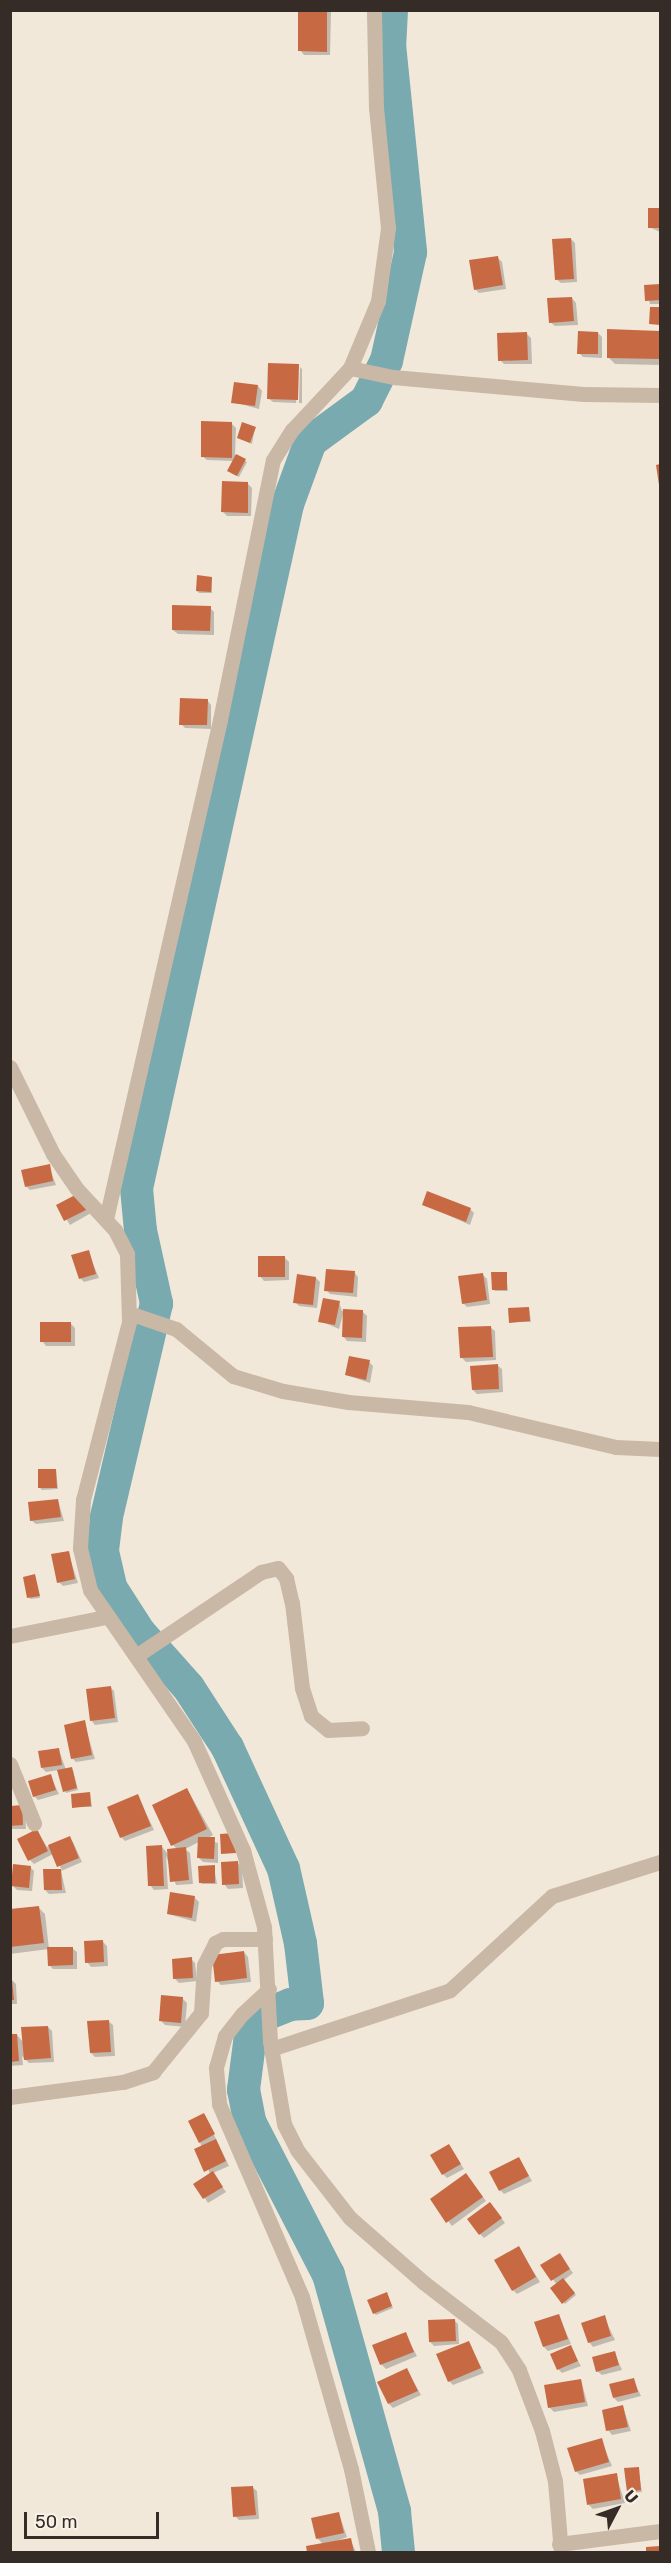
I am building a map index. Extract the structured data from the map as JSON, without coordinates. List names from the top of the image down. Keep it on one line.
{"scale_bar":"50 m","north":"top right"}
